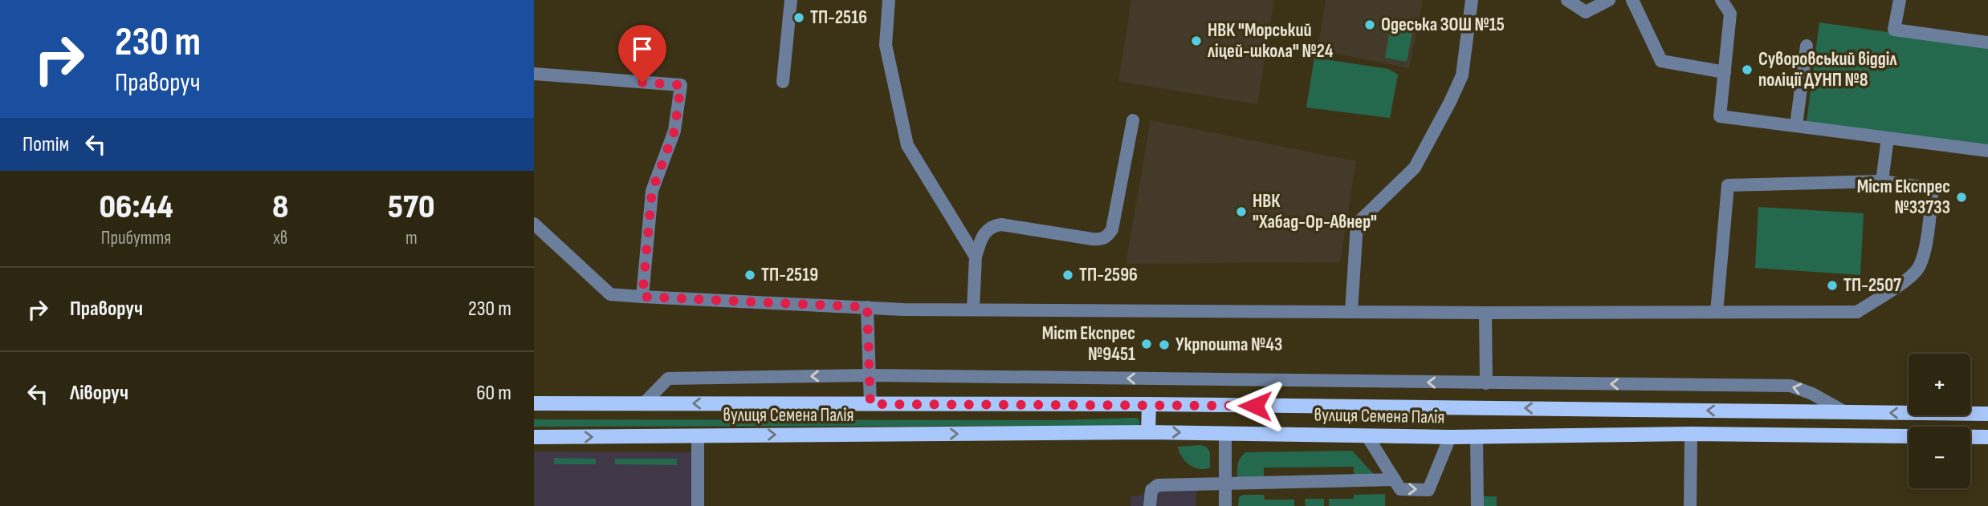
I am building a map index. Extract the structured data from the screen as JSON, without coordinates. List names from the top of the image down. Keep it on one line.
{"streets":{"main road":["вулиця Семена Палія"]},"places":["ТП-2516","Одеська ЗОШ №15","НВК \"Морський ліцей-школа\" №24","Суворовський відділ поліції ДУНП №8","Міст Експрес №33733","НВК \"Хабад-Ор-Авнер\"","ТП-2519","ТП-2596","ТП-2507","Міст Експрес №9451","Укрпошта №43"],"page":{"turn":["230 m","Праворуч"],"then":"Потім","eta":["06:44","Прибуття","8","хв","570","m"],"list":[{"name":"Праворуч","value":"230 m"},{"name":"Ліворуч","value":"60 m"}],"map_buttons":["+","−"]}}
